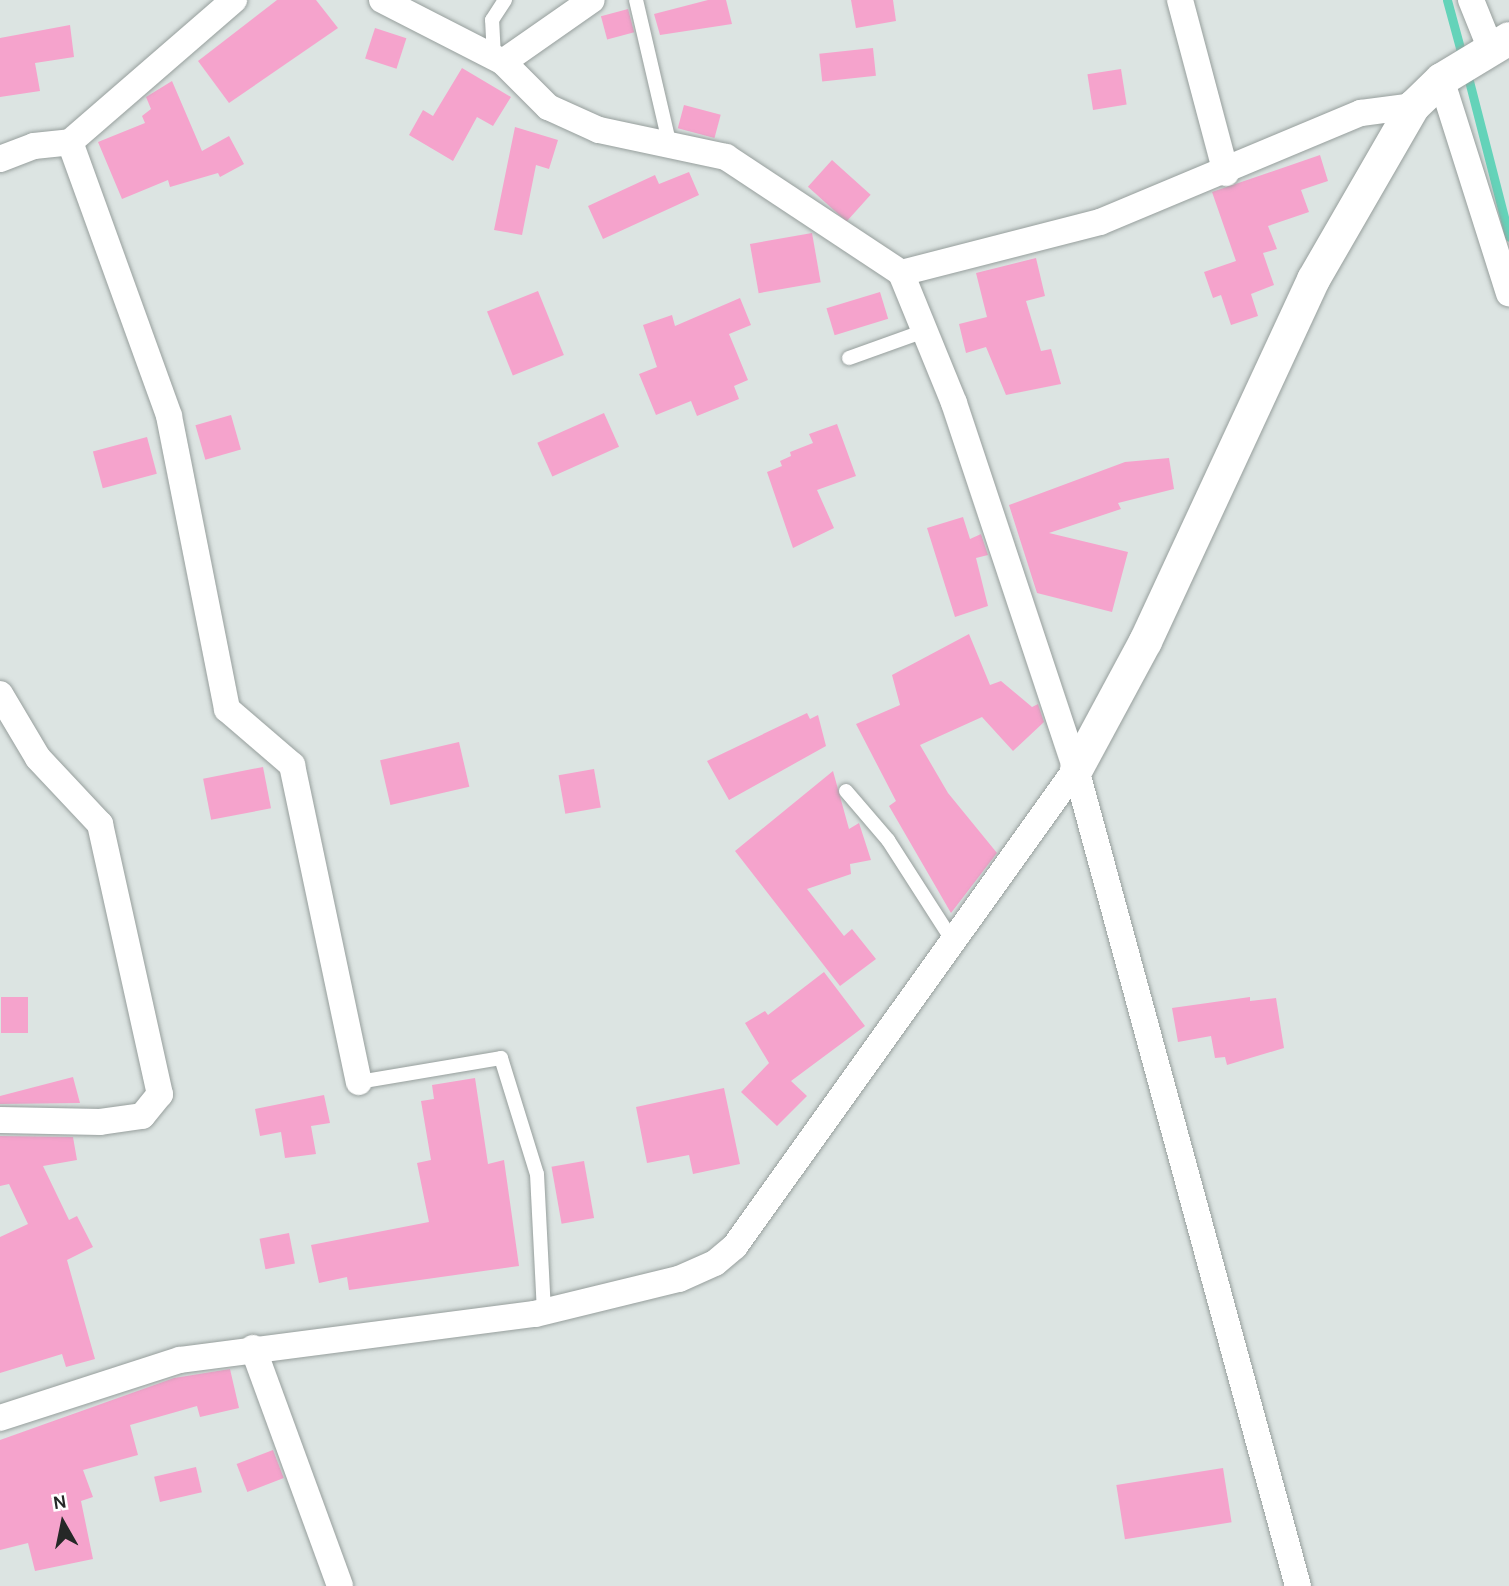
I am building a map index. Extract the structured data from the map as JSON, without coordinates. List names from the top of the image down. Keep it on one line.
{"north":"top"}
